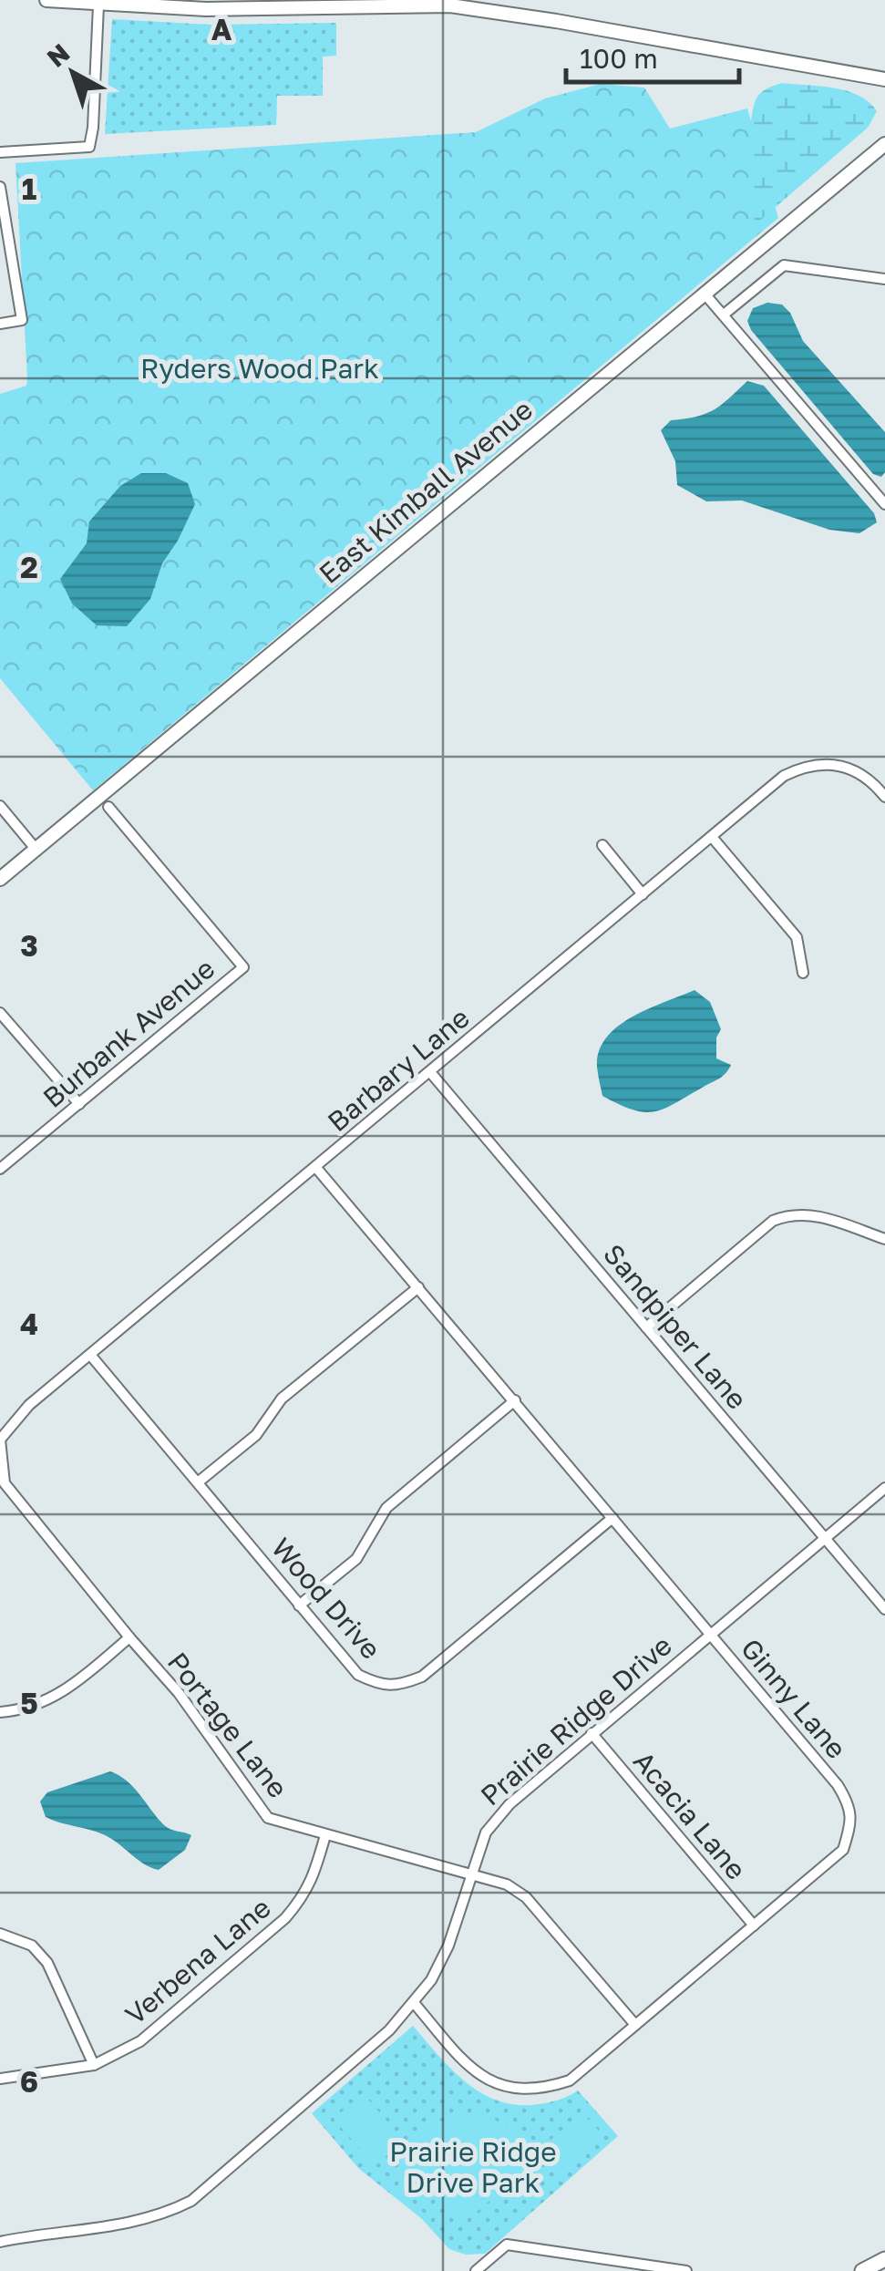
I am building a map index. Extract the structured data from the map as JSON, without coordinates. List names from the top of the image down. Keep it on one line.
{"streets":{"street":["East Kimball Avenue","Burbank Avenue","Barbary Lane","Sandpiper Lane","Wood Drive","Ginny Lane","Prairie Ridge Drive","Portage Lane","Acacia Lane","Verbena Lane"]},"crossings":[["Barbary Lane","Sandpiper Lane"],["Barbary Lane","Wood Drive"],["Barbary Lane","Ginny Lane"],["Barbary Lane","Portage Lane"],["Sandpiper Lane","Prairie Ridge Drive"],["Wood Drive","Ginny Lane"],["Ginny Lane","Prairie Ridge Drive"],["Ginny Lane","Portage Lane"],["Ginny Lane","Acacia Lane"],["Prairie Ridge Drive","Portage Lane"],["Prairie Ridge Drive","Acacia Lane"],["Portage Lane","Verbena Lane"]],"parks":["Ryders Wood Park","Prairie Ridge Drive Park"],"scale_bar":"100 m","north":"top left","grid":{"columns":["A"],"rows":["1","2","3","4","5","6"]}}
